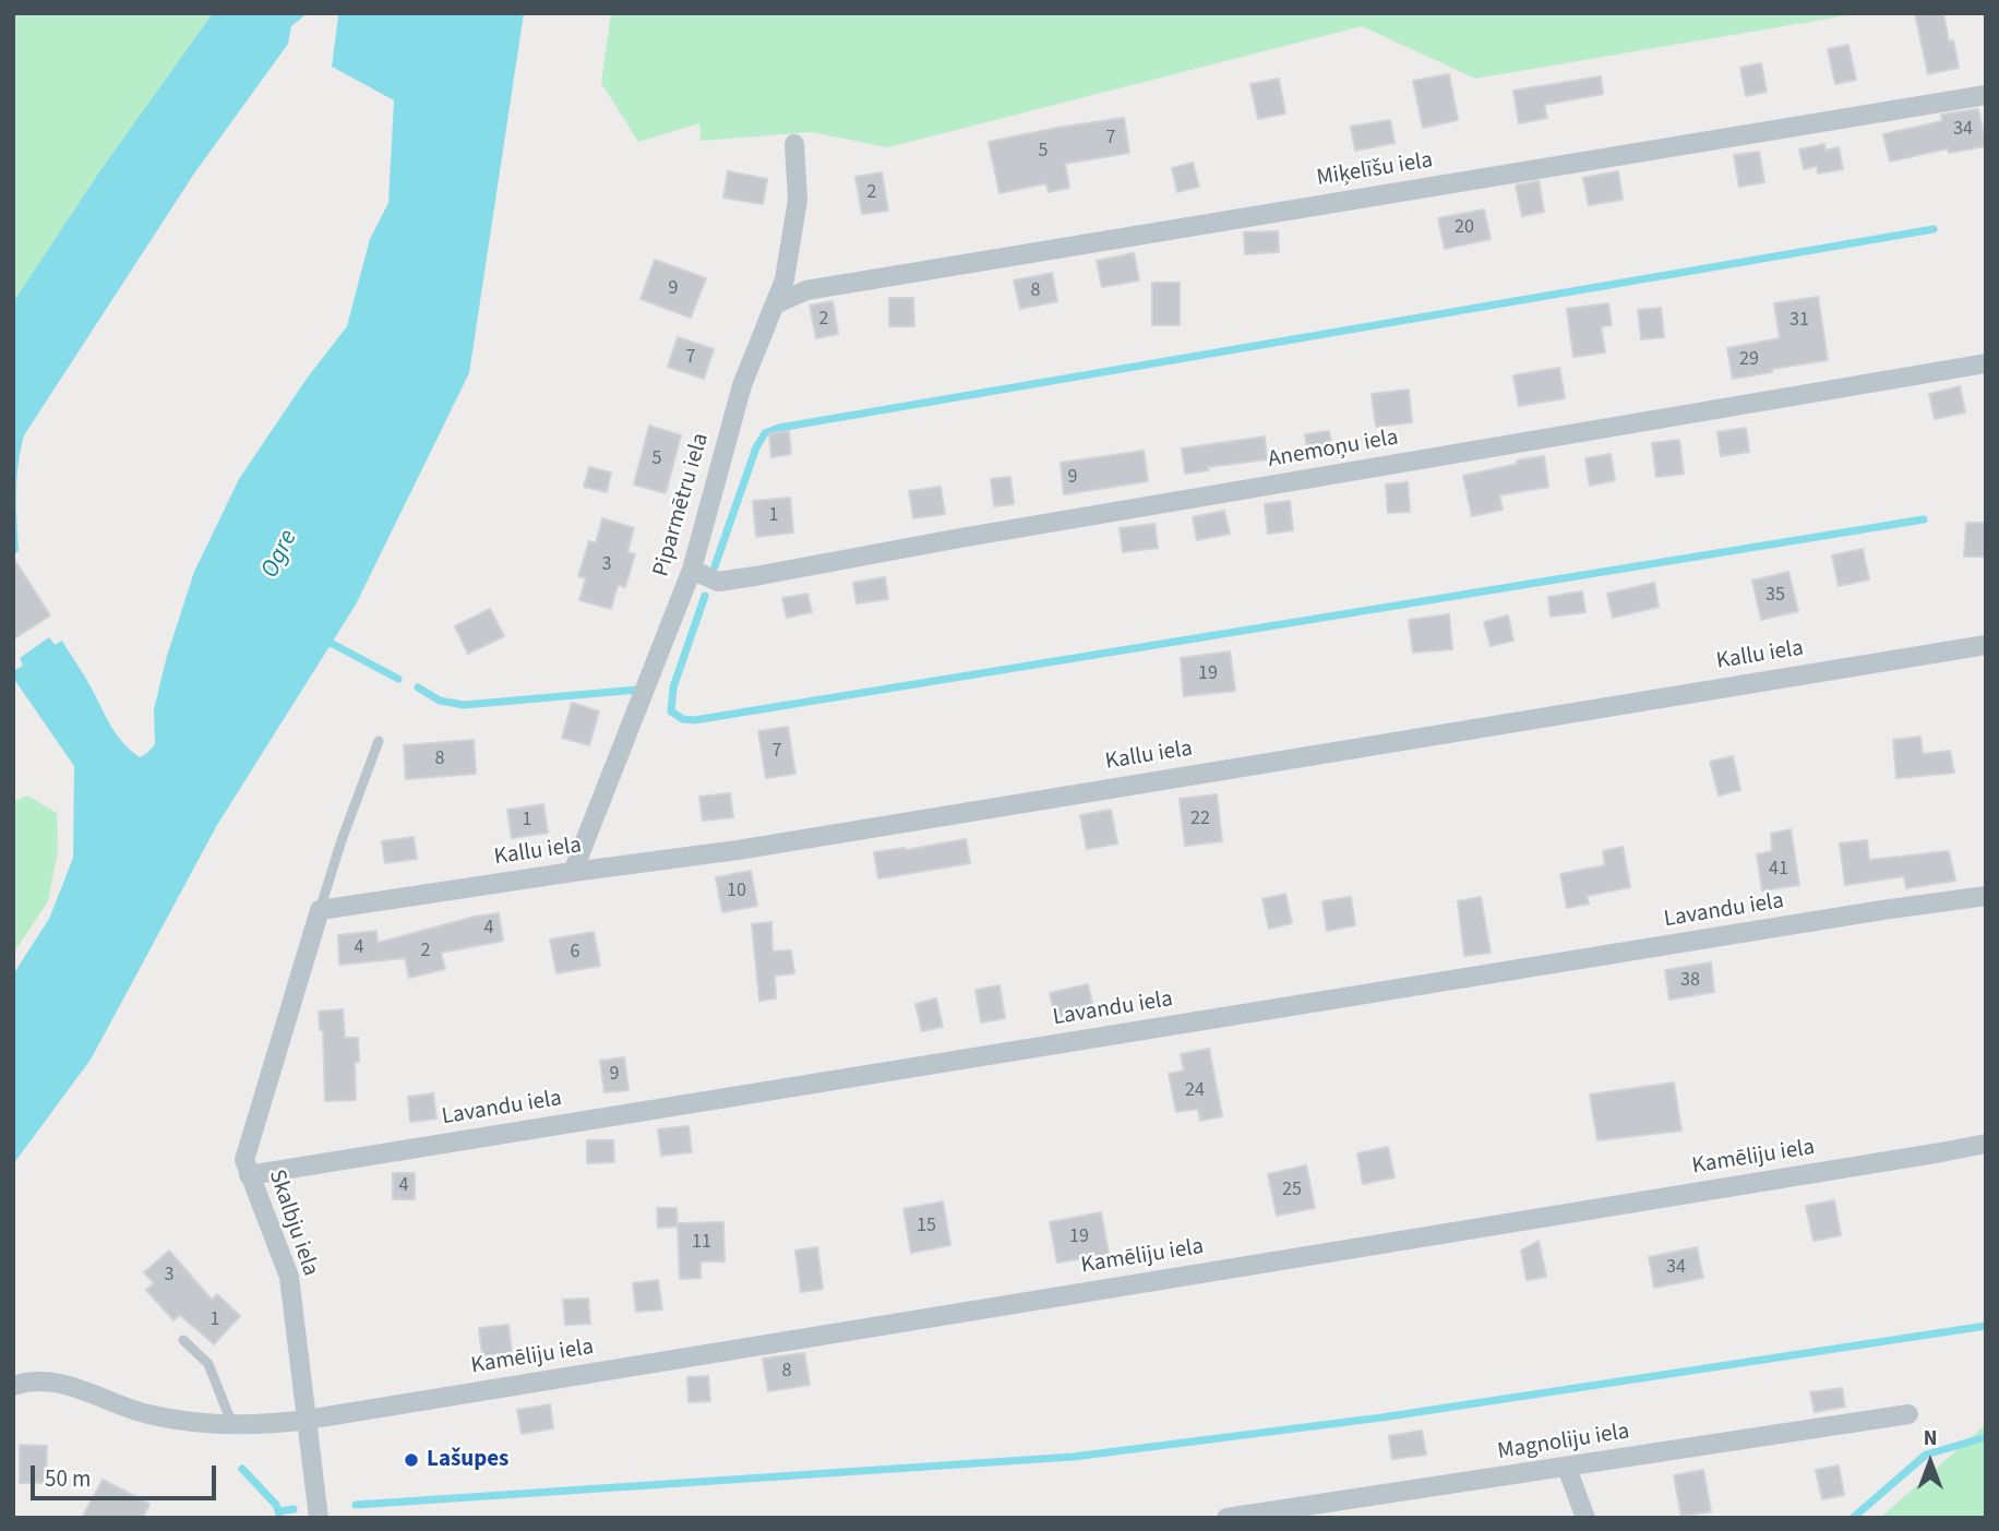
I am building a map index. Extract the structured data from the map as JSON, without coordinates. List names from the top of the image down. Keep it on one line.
{"streets":{"street":["Miķelīšu iela","Anemoņu iela","Piparmētru iela","Kallu iela","Lavandu iela","Kamēliju iela","Skalbju iela","Magnoliju iela"]},"crossings":[["Miķelīšu iela","Piparmētru iela"],["Anemoņu iela","Piparmētru iela"],["Piparmētru iela","Kallu iela"],["Kallu iela","Skalbju iela"],["Lavandu iela","Skalbju iela"],["Kamēliju iela","Skalbju iela"]],"water":["Ogre"],"places":["Lašupes"],"house_numbers":["34","7","5","2","20","9","8","2","31","7","29","5","9","1","3","35","19","7","8","22","1","41","10","4","4","2","6","38","9","24","4","25","15","19","11","34","3","1","8"],"scale_bar":"50 m","north":"top"}
